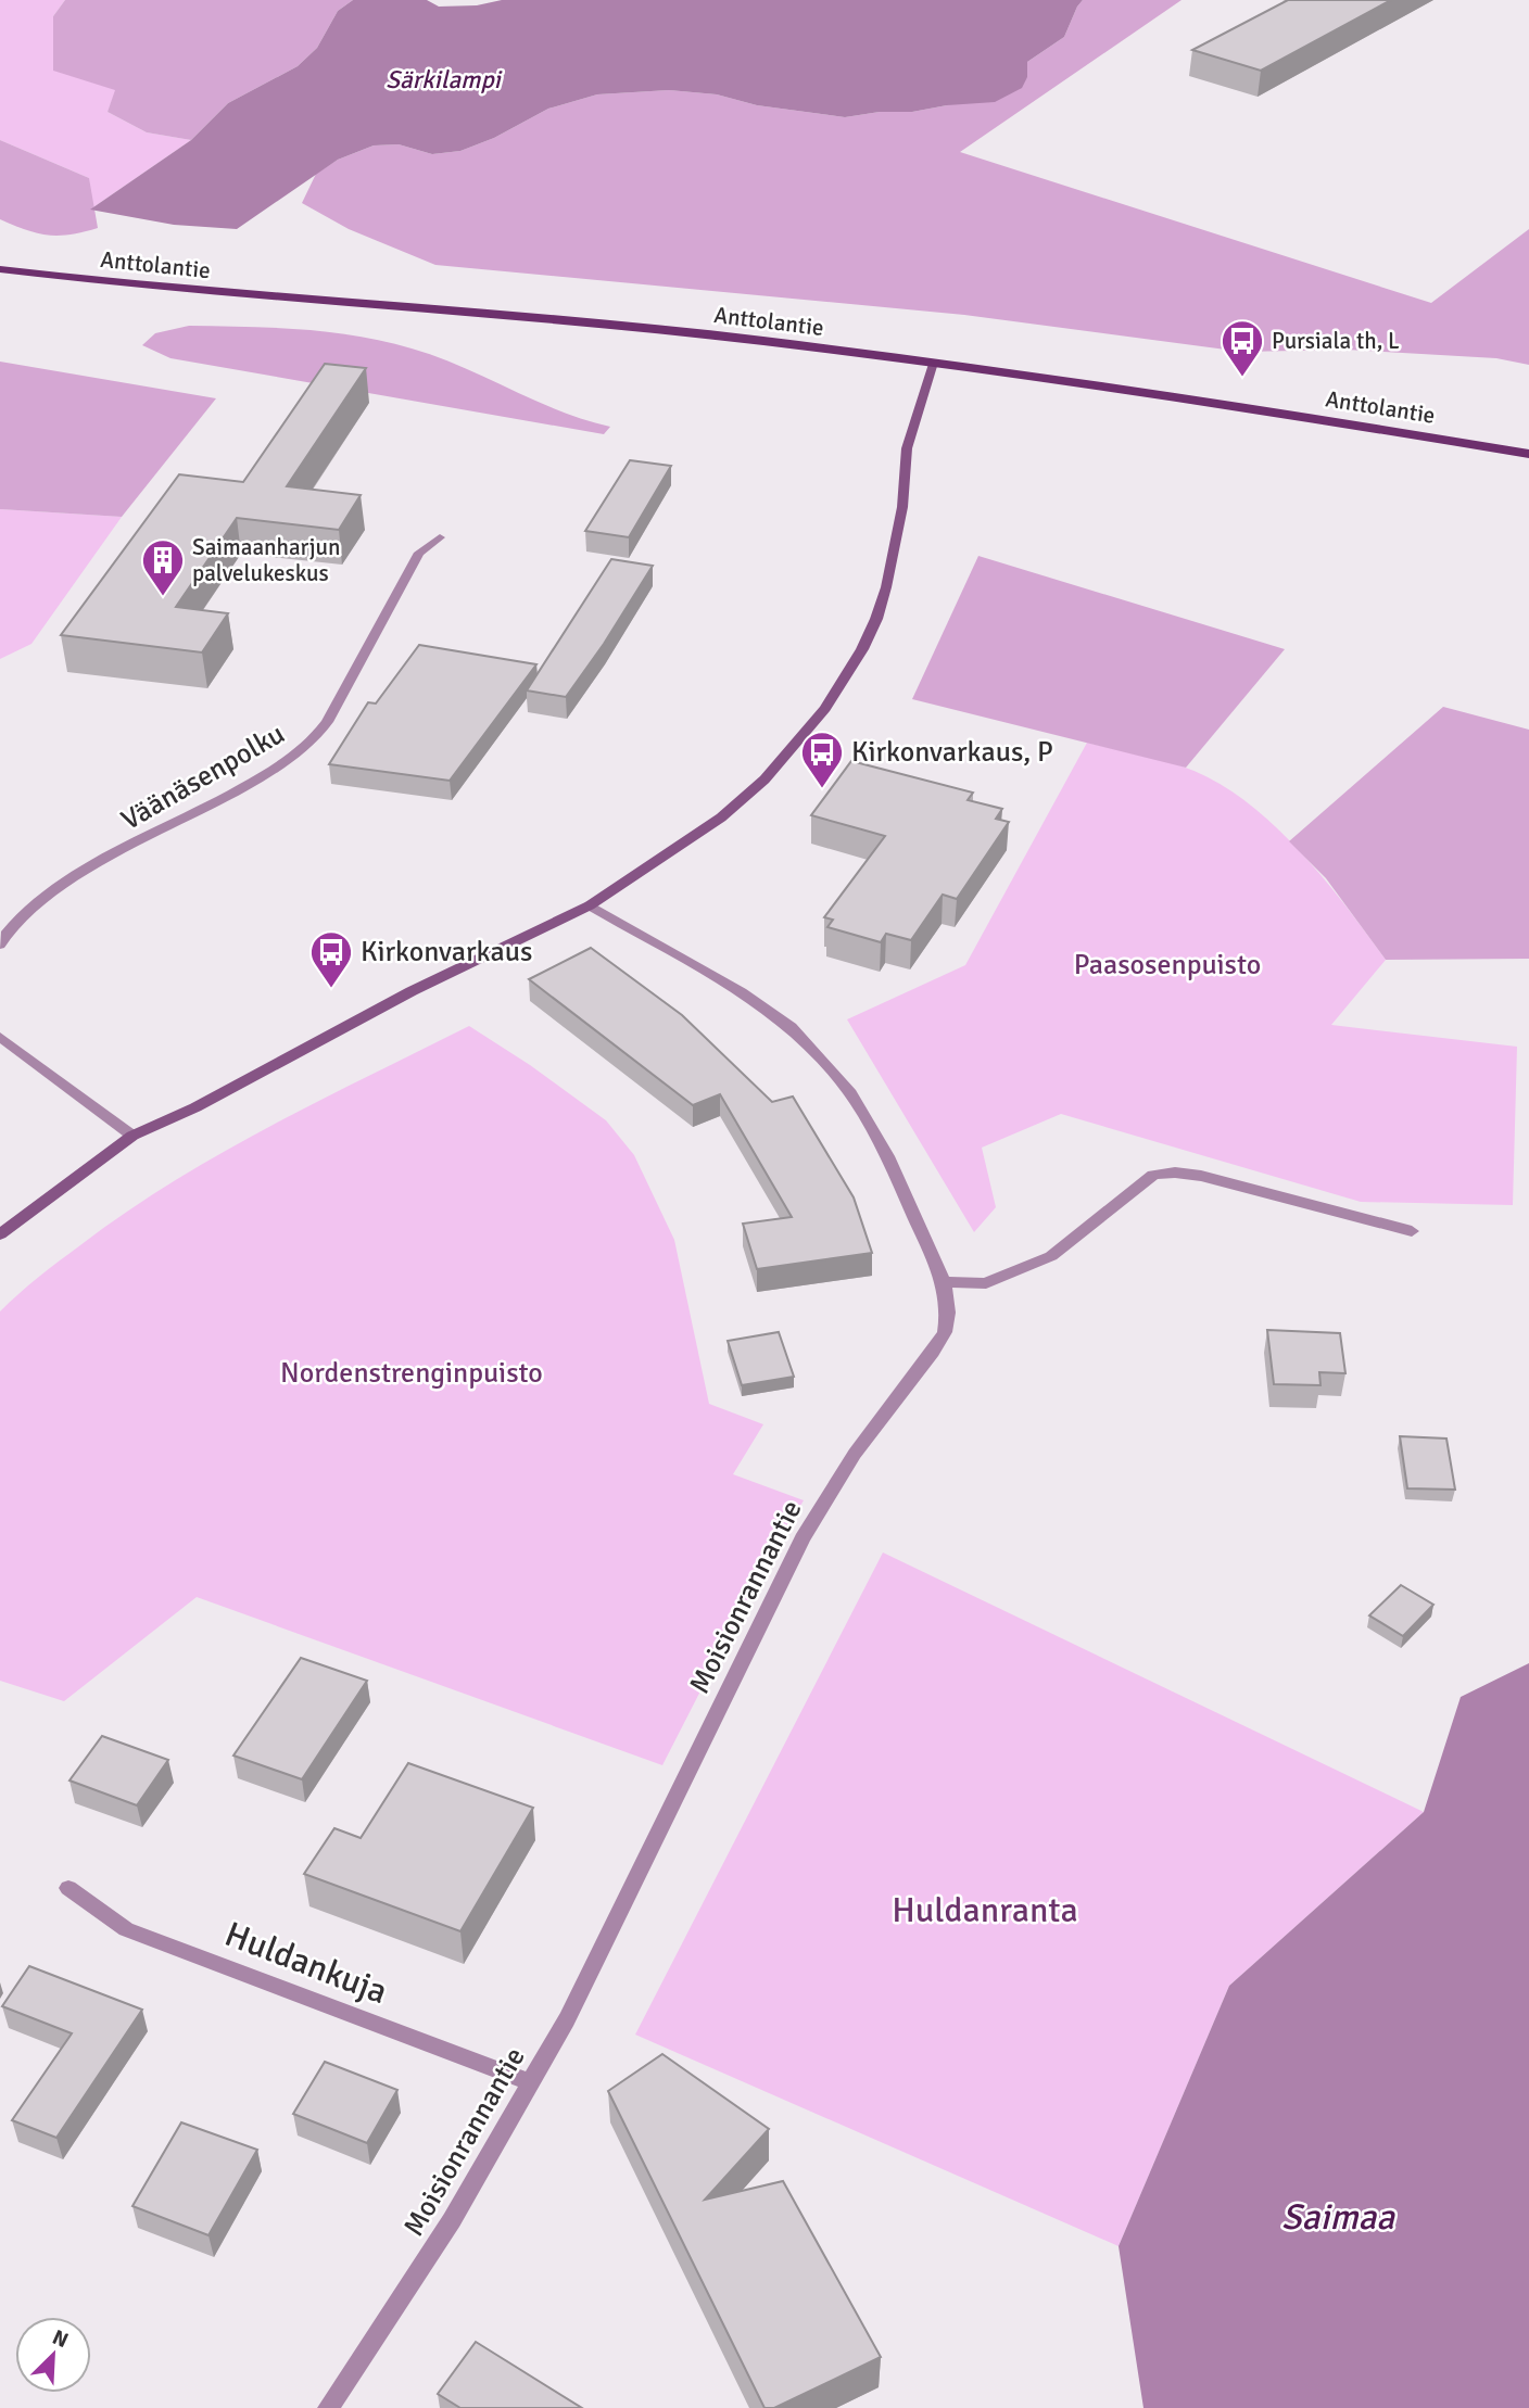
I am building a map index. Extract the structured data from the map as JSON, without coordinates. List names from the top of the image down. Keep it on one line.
{"streets":{"main road":["Anttolantie"],"street":["Väänäsenpolku","Moisionrannantie","Huldankuja"]},"crossings":[["Moisionrannantie","Huldankuja"]],"water":["Särkilampi","Saimaa"],"parks":["Paasosenpuisto","Nordenstrenginpuisto","Huldanranta"],"places":{"bus stop":["Pursiala th, L","Kirkonvarkaus, P","Kirkonvarkaus"],"building":["Saimaanharjun palvelukeskus"]},"north":"top right"}
